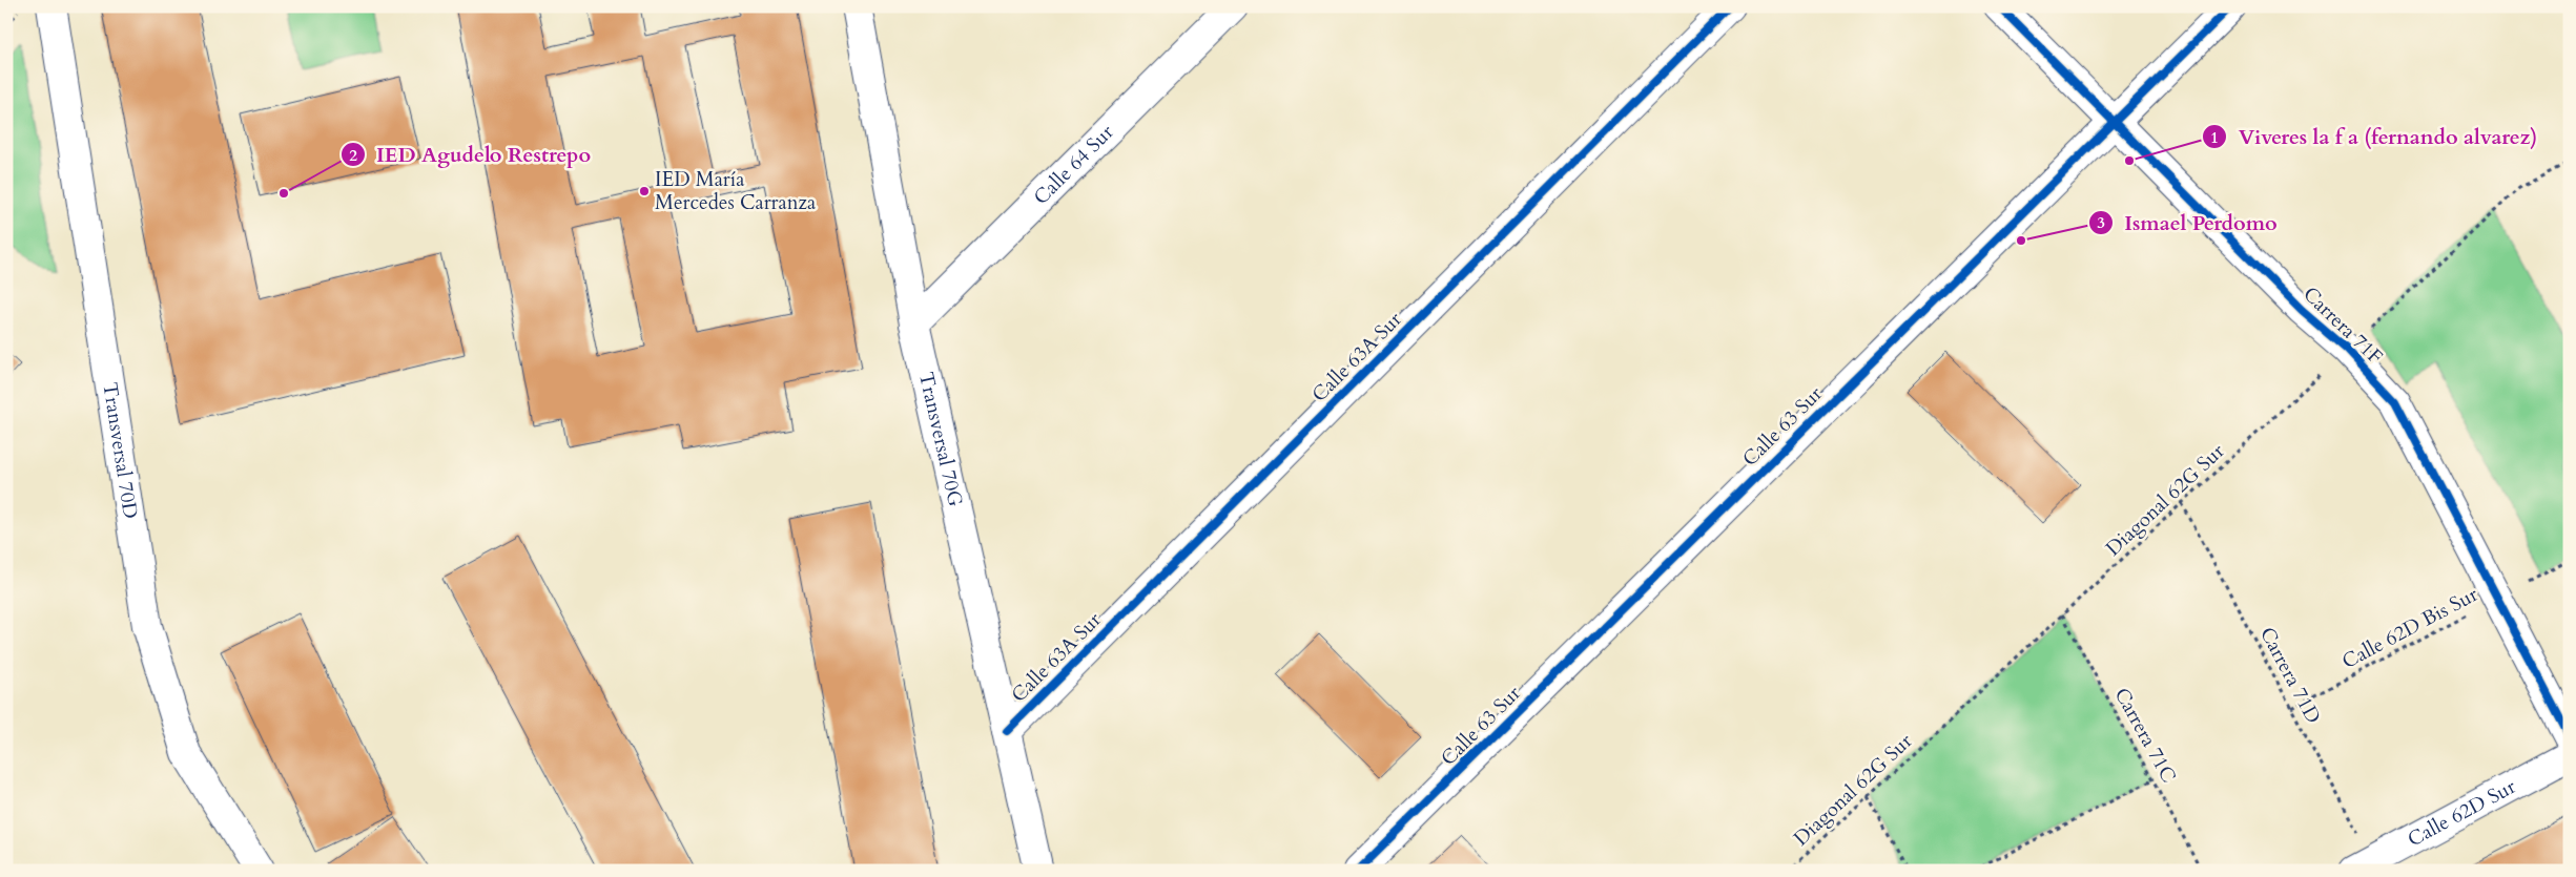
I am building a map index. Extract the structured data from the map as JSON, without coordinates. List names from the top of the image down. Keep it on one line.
{"streets":{"street":["Calle 64 Sur","Carrera 71F","Calle 63A Sur","Calle 63 Sur","Transversal 70G","Transversal 70D","Calle 62D Sur"],"path":["Diagonal 62G Sur","Calle 62D Bis Sur","Carrera 71D","Carrera 71C"]},"crossings":[["Calle 64 Sur","Transversal 70G"],["Carrera 71F","Calle 63 Sur"],["Carrera 71F","Diagonal 62G Sur"],["Carrera 71F","Calle 62D Bis Sur"],["Calle 63A Sur","Transversal 70G"],["Diagonal 62G Sur","Carrera 71D"],["Diagonal 62G Sur","Carrera 71C"],["Calle 62D Bis Sur","Carrera 71D"],["Carrera 71D","Calle 62D Sur"]],"places":["Viveres la f a (fernando alvarez)","IED María Mercedes Carranza","IED Agudelo Restrepo","Ismael Perdomo"]}
